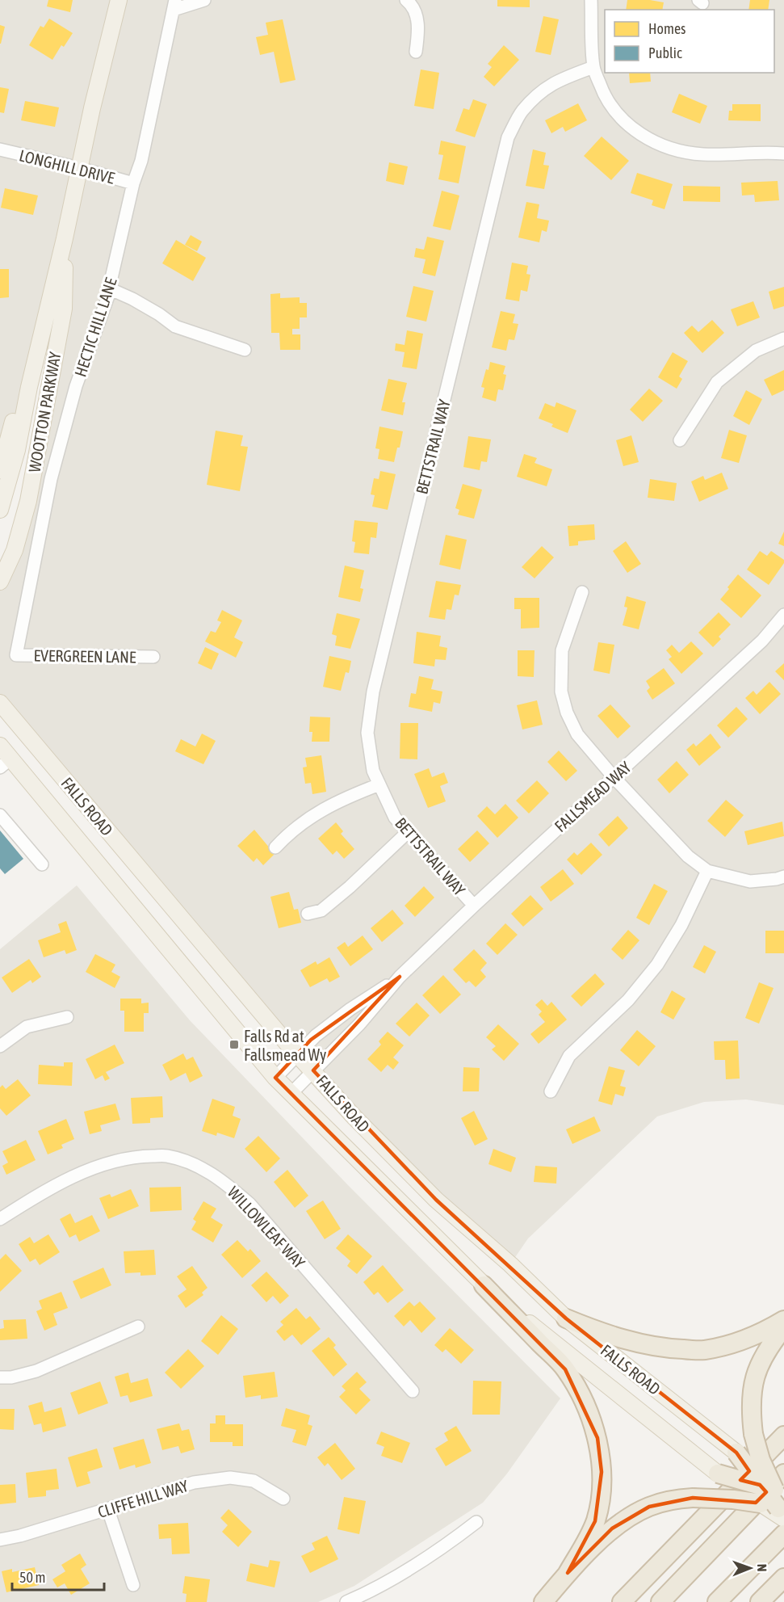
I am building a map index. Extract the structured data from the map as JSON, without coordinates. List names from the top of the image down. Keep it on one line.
{"streets":{"main road":["WOOTTON PARKWAY","FALLS ROAD"],"street":["LONGHILL DRIVE","HECTIC HILL LANE","BETTSTRAIL WAY","EVERGREEN LANE","FALLSMEAD WAY","WILLOWLEAF WAY","CLIFFE HILL WAY"]},"crossings":[["LONGHILL DRIVE","HECTIC HILL LANE"],["LONGHILL DRIVE","WOOTTON PARKWAY"],["HECTIC HILL LANE","EVERGREEN LANE"],["BETTSTRAIL WAY","FALLSMEAD WAY"],["FALLSMEAD WAY","FALLS ROAD"]],"places":{"transit":["Falls Rd at Fallsmead Wy"]},"legend":["Homes","Public"],"scale_bar":"50 m","north":"right"}
